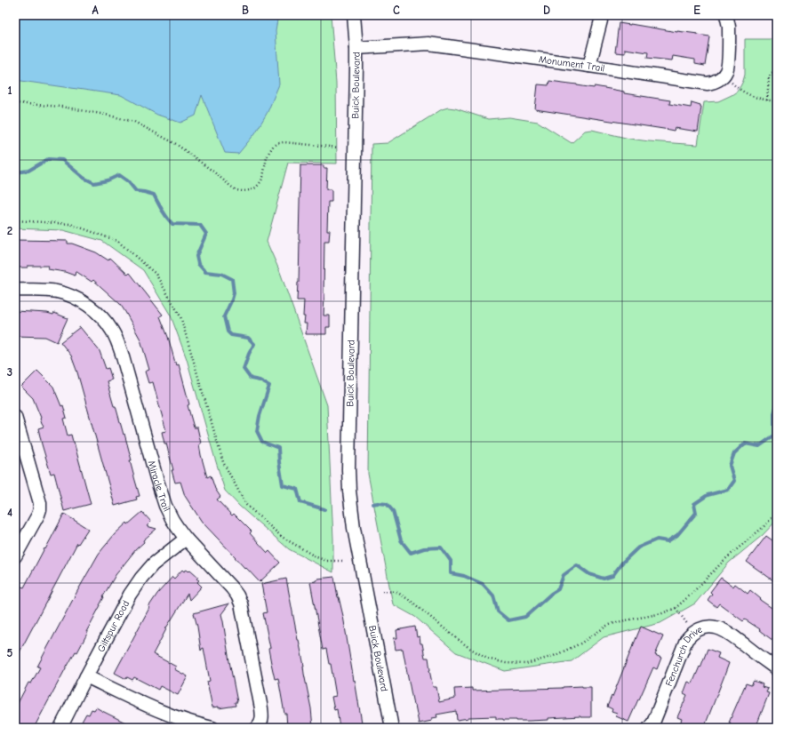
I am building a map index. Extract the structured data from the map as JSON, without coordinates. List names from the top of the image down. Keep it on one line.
{"streets":{"street":["Monument Trail","Buick Boulevard","Miracle Trail","Giltspur Road","Fenchurch Drive"]},"crossings":[["Monument Trail","Buick Boulevard"],["Miracle Trail","Giltspur Road"]],"grid":{"columns":["A","B","C","D","E"],"rows":["1","2","3","4","5"]}}
